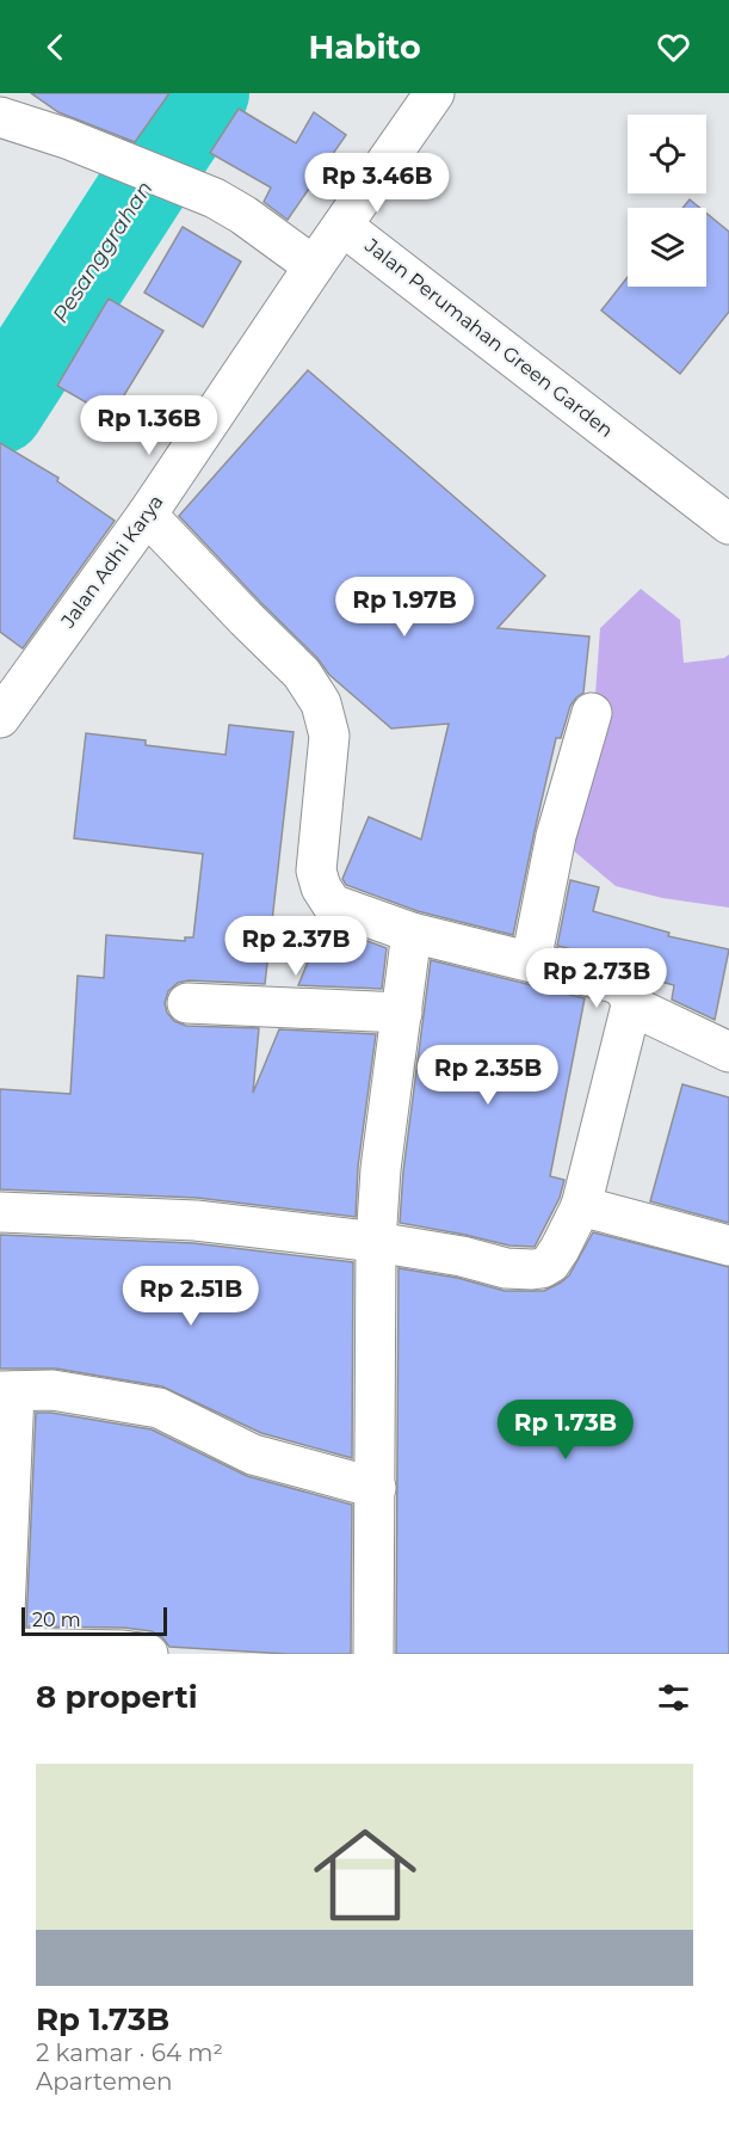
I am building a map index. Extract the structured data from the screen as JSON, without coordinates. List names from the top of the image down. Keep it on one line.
{"streets":{"street":["Jalan Perumahan Green Garden","Jalan Adhi Karya"]},"crossings":[["Jalan Perumahan Green Garden","Jalan Adhi Karya"]],"water":["Pesanggrahan"],"scale_bar":"20 m","page":{"header":"Habito","price":["Rp 3.46B","Rp 1.36B","Rp 1.97B","Rp 2.37B","Rp 2.73B","Rp 2.35B","Rp 2.51B","Rp 1.73B"],"scale":"20 m","heading":"8 properti","list":[{"name":"Rp 1.73B","note":"2 kamar · 64 m² · Apartemen"}]}}
